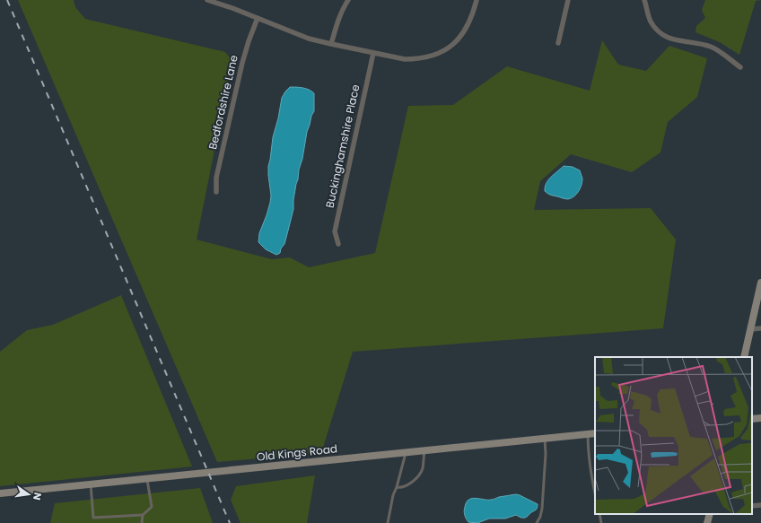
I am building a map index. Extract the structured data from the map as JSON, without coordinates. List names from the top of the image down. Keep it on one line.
{"streets":{"street":["Bedfordshire Lane","Buckinghamshire Place","Old Kings Road"]},"north":"right"}
